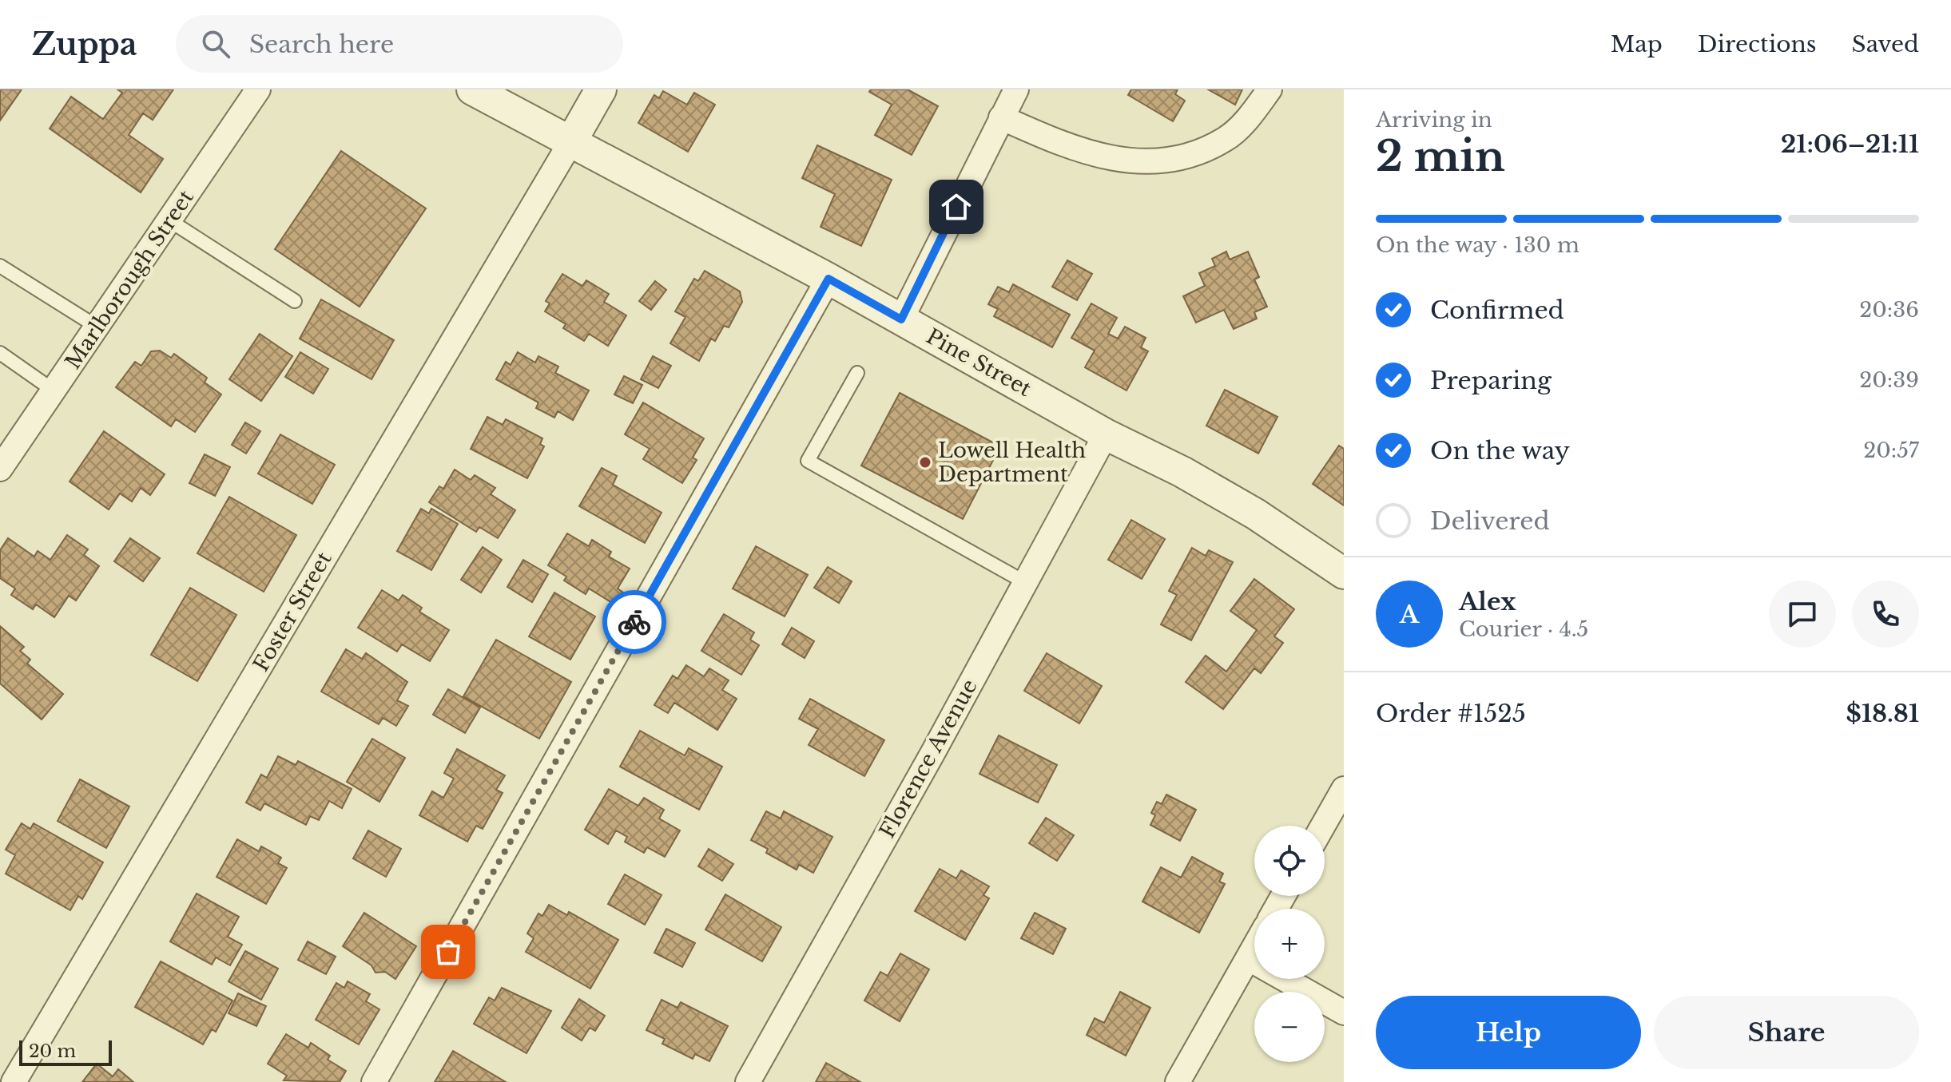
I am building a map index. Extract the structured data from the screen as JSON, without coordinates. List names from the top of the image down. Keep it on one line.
{"streets":{"street":["Marlborough Street","Pine Street","Foster Street","Florence Avenue"]},"crossings":[["Pine Street","Foster Street"],["Pine Street","Florence Avenue"]],"places":["Lowell Health Department"],"scale_bar":"20 m","page":{"header":"Zuppa","search":"Search here","nav":["Map","Directions","Saved"],"heading":["2 min","Arriving in","21:06–21:11"],"panel":["Alex","Courier · 4.5","Order #1525","$18.81"],"bar":"On the way · 130 m","list":[["Confirmed","20:36"],["Preparing","20:39"],["On the way","20:57"],"Delivered"],"round":"A","map_buttons":["+","−"],"buttons":["Help","Share"],"scale":"20 m"}}
